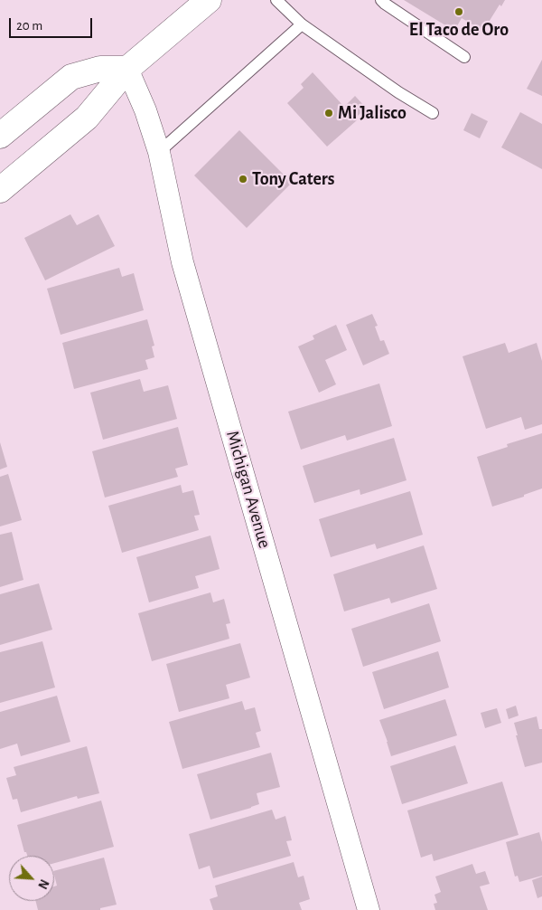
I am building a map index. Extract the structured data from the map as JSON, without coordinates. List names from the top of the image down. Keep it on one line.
{"streets":{"street":["Michigan Avenue"]},"places":["El Taco de Oro","Mi Jalisco","Tony Caters"],"scale_bar":"20 m","north":"bottom right"}
